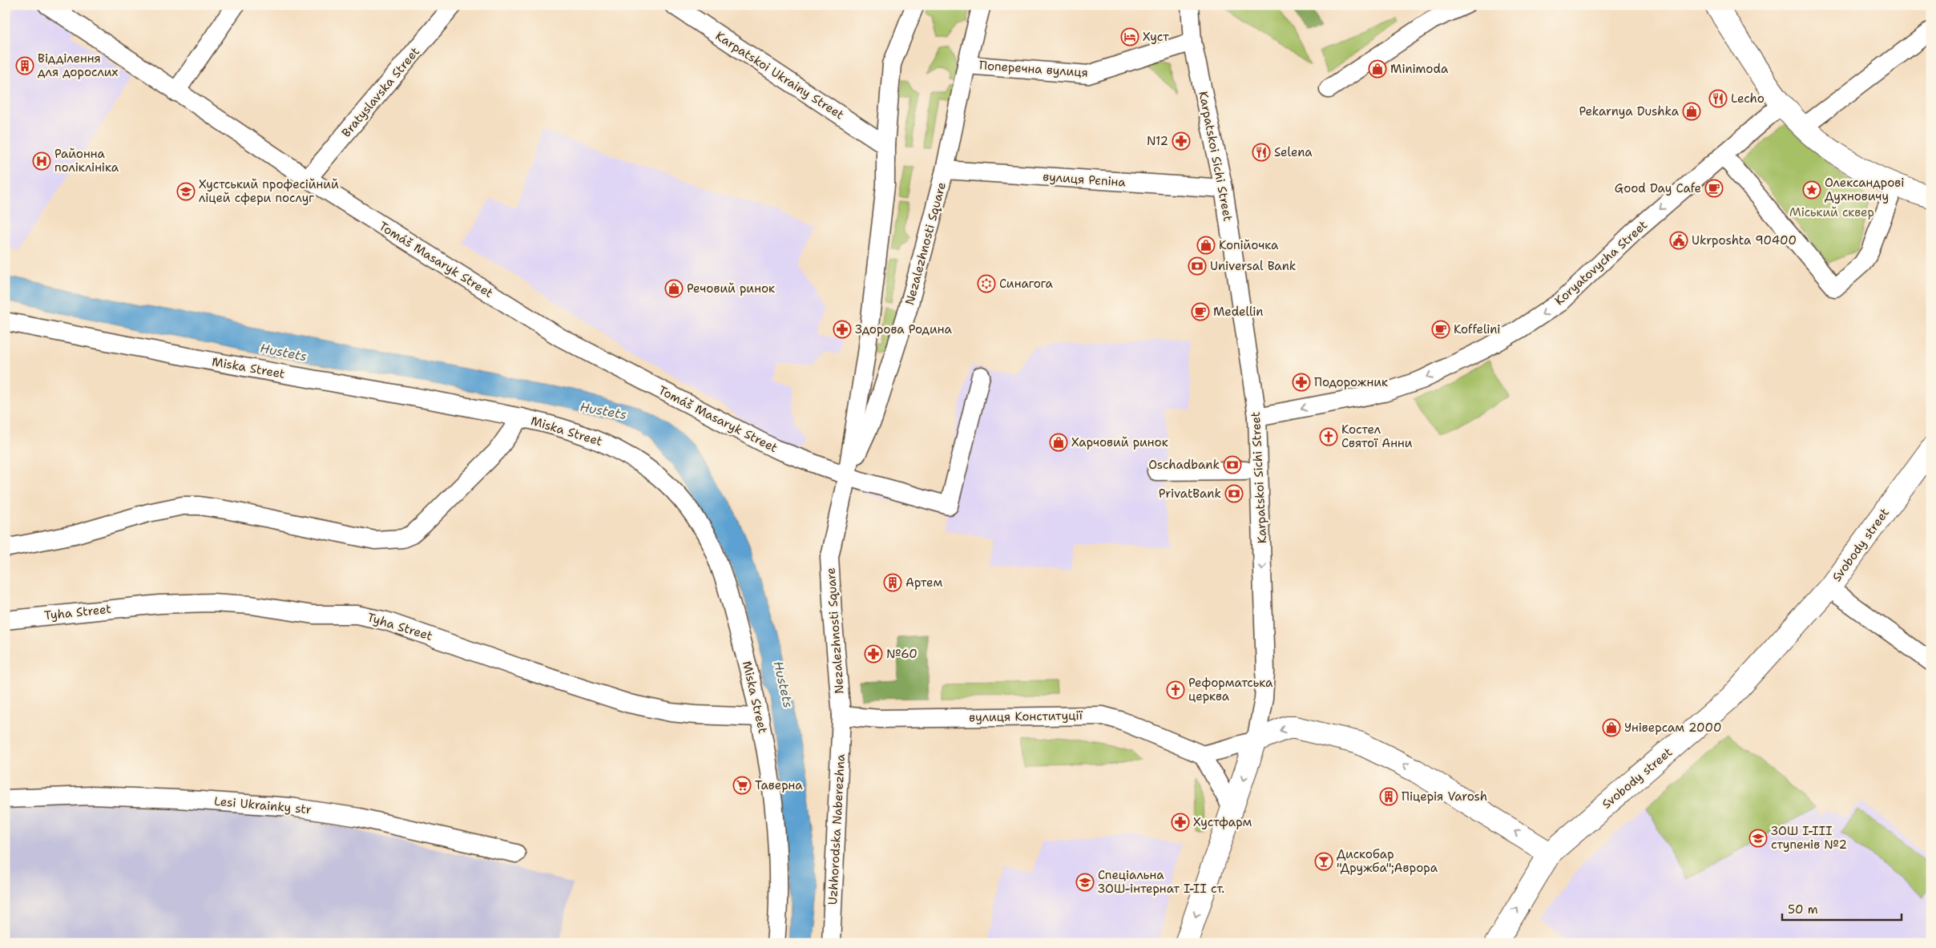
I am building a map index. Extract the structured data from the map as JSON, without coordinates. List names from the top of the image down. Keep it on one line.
{"streets":{"main road":["Karpatskoi Sichi Street","Svobody street"],"street":["Поперечна вулиця","Karpatskoi Ukrainy Street","Bratyslavska Street","вулиця Рєпіна","Nezalezhnosti Square","Tomáš Masaryk Street","Koryatovycha Street","Miska Street","Tyha Street","вулиця Конституції","Lesi Ukrainky str","Uzhhorodska Naberezhna"]},"crossings":[["Поперечна вулиця","Karpatskoi Sichi Street"],["Поперечна вулиця","Nezalezhnosti Square"],["Karpatskoi Ukrainy Street","Nezalezhnosti Square"],["Bratyslavska Street","Tomáš Masaryk Street"],["Karpatskoi Sichi Street","вулиця Рєпіна"],["Karpatskoi Sichi Street","Koryatovycha Street"],["вулиця Рєпіна","Nezalezhnosti Square"],["Nezalezhnosti Square","Tomáš Masaryk Street"],["Nezalezhnosti Square","вулиця Конституції"],["Nezalezhnosti Square","Uzhhorodska Naberezhna"],["Miska Street","Tyha Street"],["вулиця Конституції","Uzhhorodska Naberezhna"]],"one_way":["Karpatskoi Sichi Street","Koryatovycha Street"],"water":["Hustets"],"parks":["Міський сквер"],"places":{"hotel":["Хуст"],"building":["Відділення для дорослих","Артем","Піцерія Varosh"],"shop":["Minimoda","Pekarnya Dushka","Копійочка","Речовий ринок","Харчовий ринок","Універсам 2000"],"restaurant":["Lecho","Selena"],"pharmacy":["N12","Здорова Родина","Подорожник","№60","Хустфарм"],"hospital":["Районна поліклініка"],"cafe":["Good Day Cafe","Medellin","Koffelini"],"place":["Олександрові Духновичу"],"school or university":["Хустський професійний ліцей сфери послуг","ЗОШ І-ІІІ ступенів №2","Спеціальна ЗОШ-інтернат І-ІІ ст."],"public building":["Ukrposhta 90400"],"bank":["Universal Bank","Oschadbank","PrivatBank"],"synagogue":["Синагога"],"church":["Костел Святої Анни","Реформатська церква"],"supermarket":["Таверна"],"bar":["Дискобар \"Дружба\";Аврора"]},"scale_bar":"50 m"}
